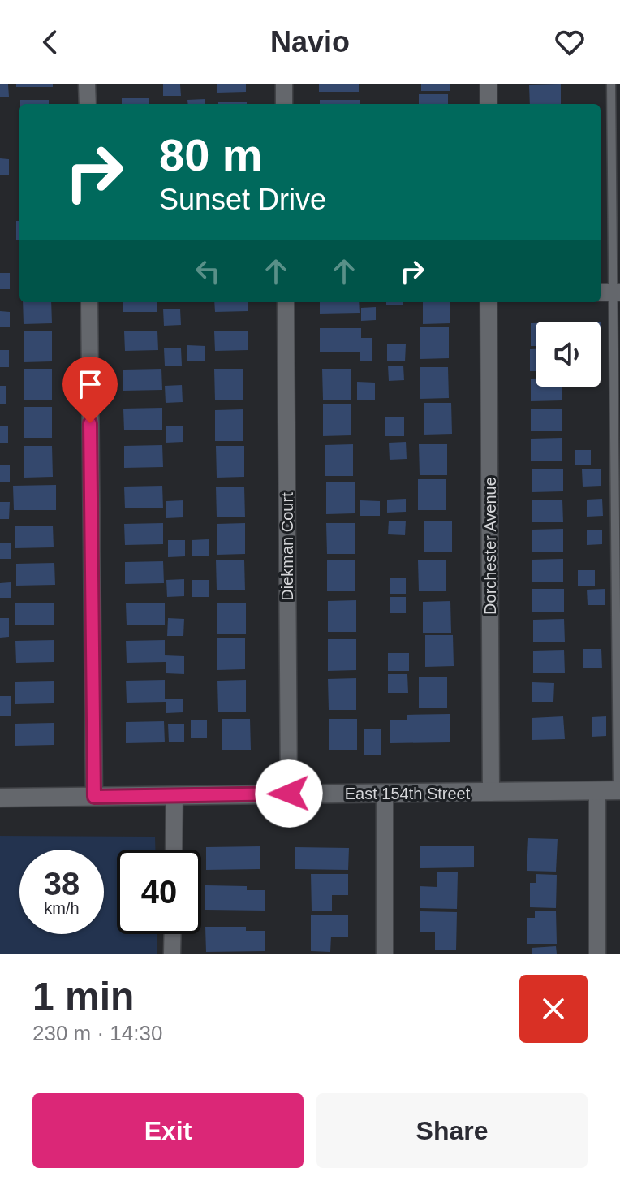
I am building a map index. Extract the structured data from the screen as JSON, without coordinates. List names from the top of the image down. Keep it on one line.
{"streets":{"street":["Dorchester Avenue","Diekman Court","East 154th Street"]},"crossings":[["Dorchester Avenue","East 154th Street"],["Diekman Court","East 154th Street"]],"page":{"header":"Navio","turn":["80 m","Sunset Drive"],"speed":"38 km/h","limit":"40","heading":["1 min","230 m · 14:30"],"buttons":["Exit","Share"]}}
